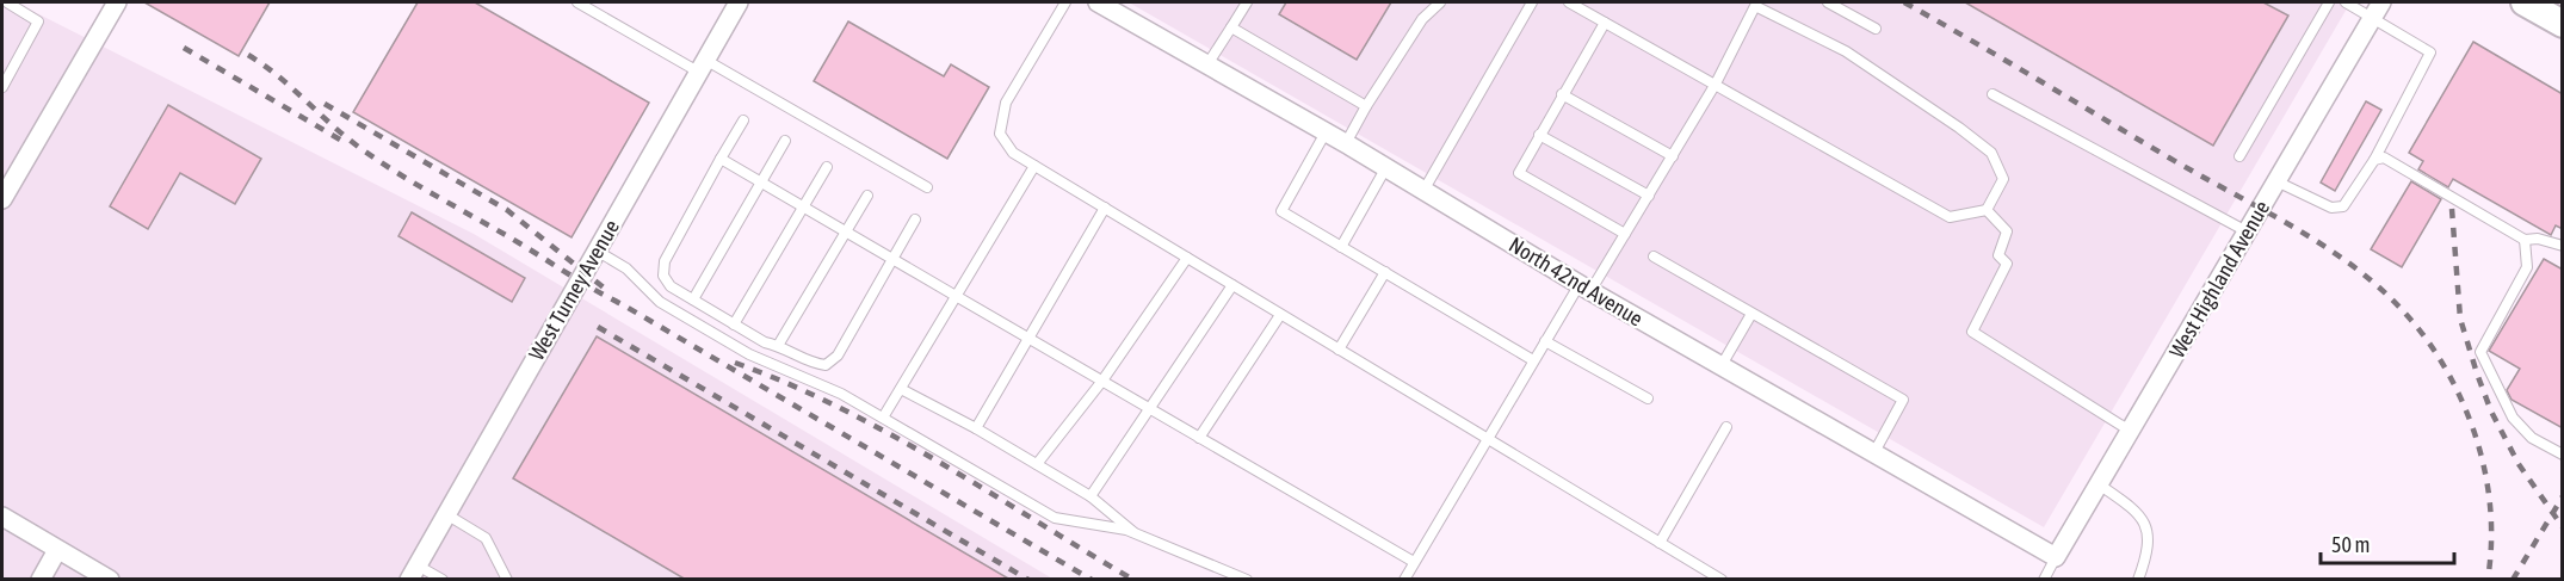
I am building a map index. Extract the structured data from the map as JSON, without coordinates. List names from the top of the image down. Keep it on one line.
{"streets":{"street":["West Highland Avenue","North 42nd Avenue","West Turney Avenue"]},"crossings":[["West Highland Avenue","North 42nd Avenue"]],"scale_bar":"50 m"}
